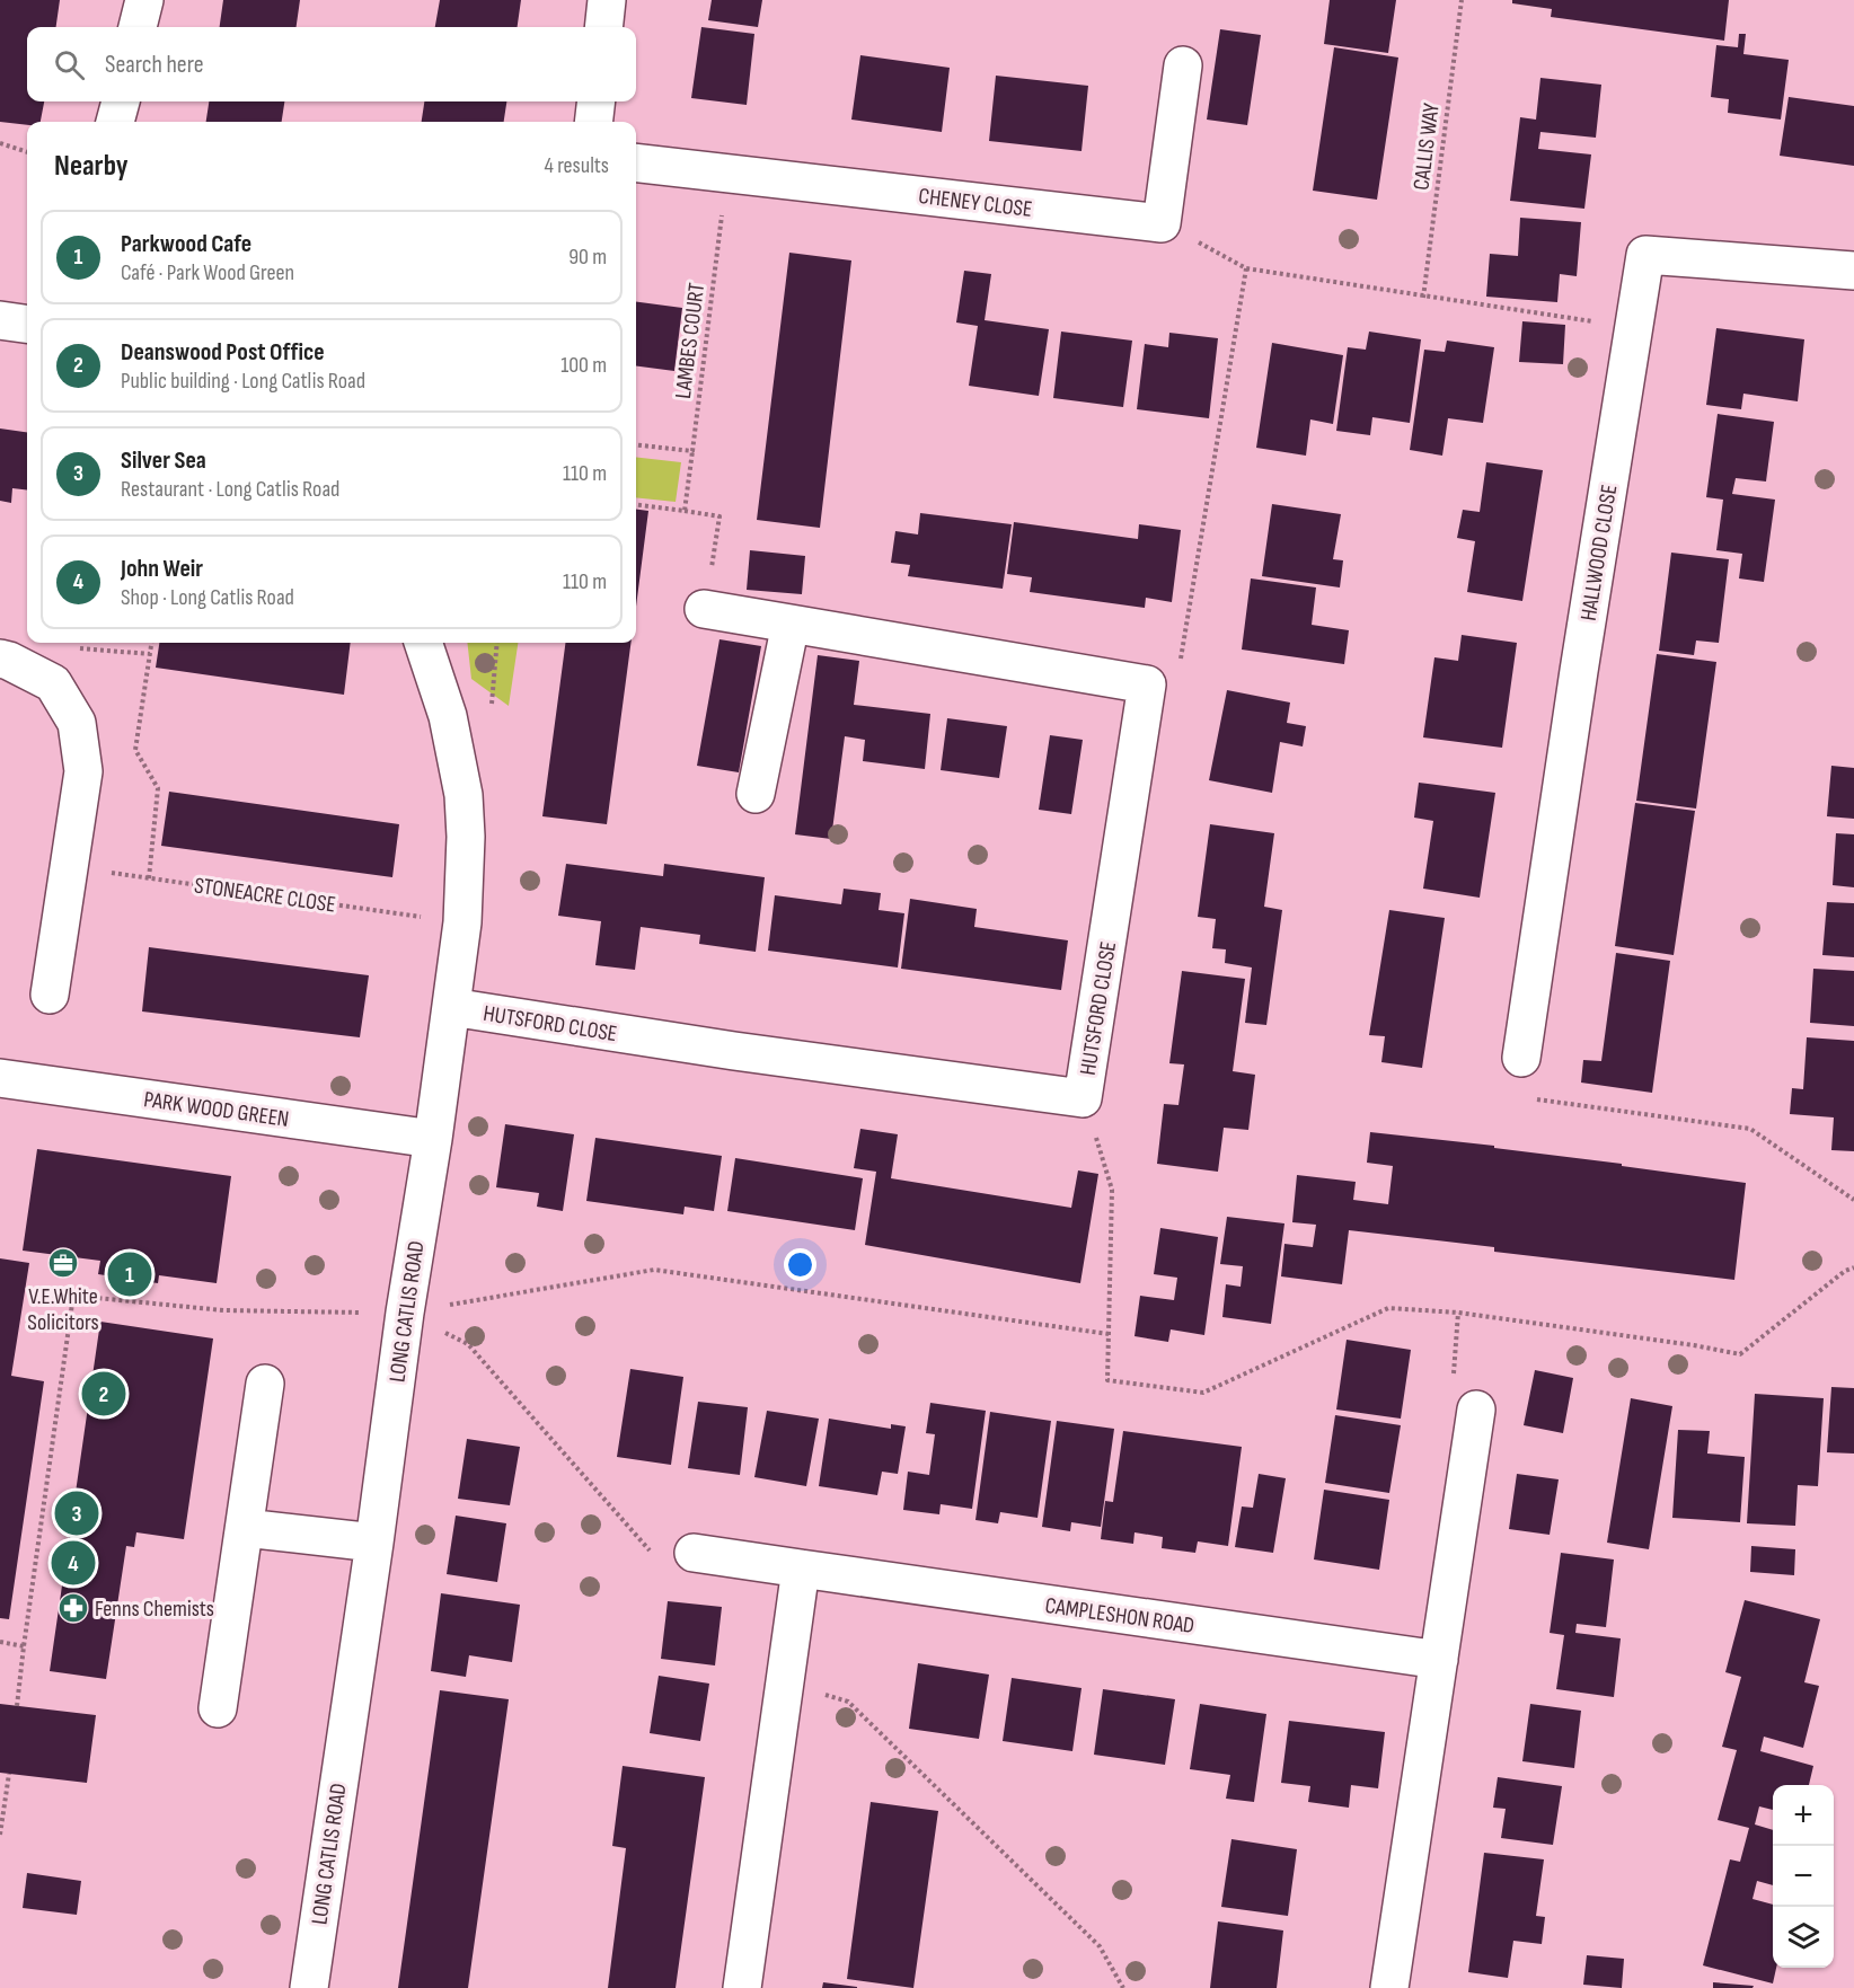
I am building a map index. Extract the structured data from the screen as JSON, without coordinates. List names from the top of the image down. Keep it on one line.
{"streets":{"street":["CHENEY CLOSE","HALLWOOD CLOSE","HUTSFORD CLOSE","PARK WOOD GREEN","LONG CATLIS ROAD","CAMPLESHON ROAD"],"path":["CALLIS WAY","LAMBES COURT","STONEACRE CLOSE"]},"crossings":[["CHENEY CLOSE","LAMBES COURT"],["STONEACRE CLOSE","LONG CATLIS ROAD"],["HUTSFORD CLOSE","LONG CATLIS ROAD"],["PARK WOOD GREEN","LONG CATLIS ROAD"]],"places":{"office":["V.E.White Solicitors"],"pharmacy":["Fenns Chemists"]},"page":{"search":"Search here","heading":["Nearby","4 results"],"list":[{"mark":"1","name":"Parkwood Cafe","note":"Café · Park Wood Green","value":"90 m"},{"mark":"2","name":"Deanswood Post Office","note":"Public building · Long Catlis Road","value":"100 m"},{"mark":"3","name":"Silver Sea","note":"Restaurant · Long Catlis Road","value":"110 m"},{"mark":"4","name":"John Weir","note":"Shop · Long Catlis Road","value":"110 m"}],"pins":["1","2","3","4"],"map_buttons":["+","−"]}}
